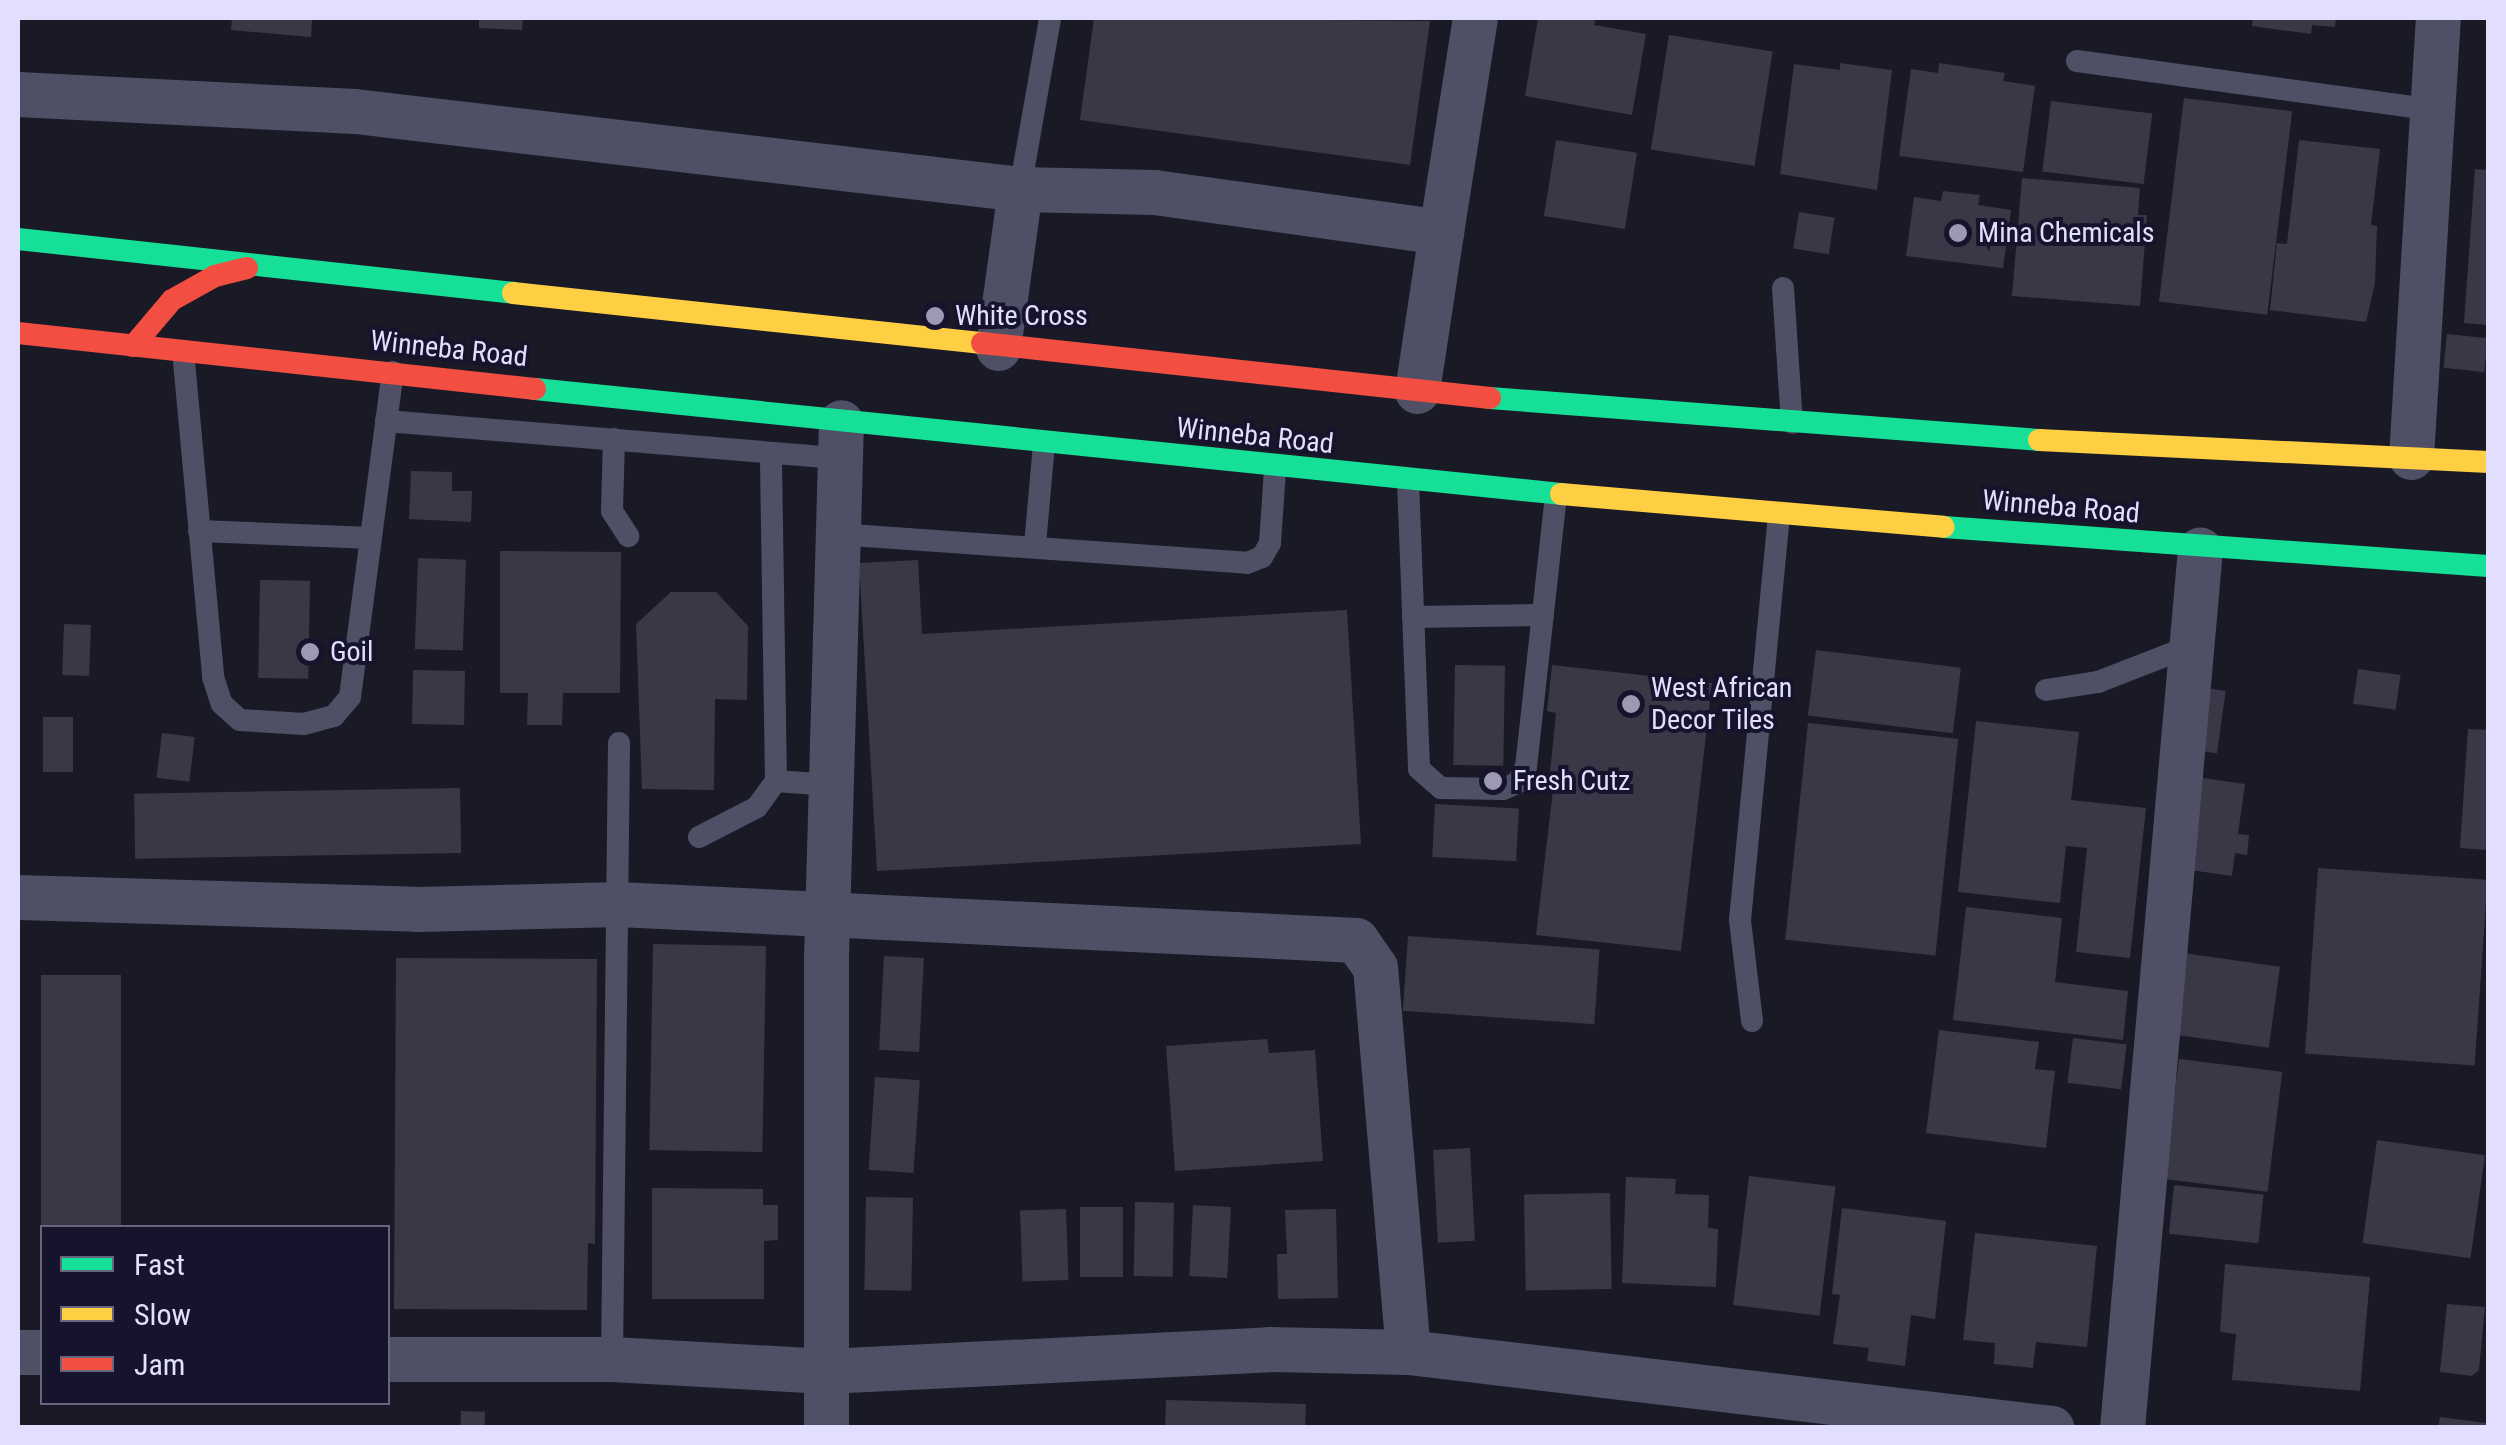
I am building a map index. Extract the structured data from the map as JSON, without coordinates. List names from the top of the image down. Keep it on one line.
{"streets":{"highway":["Winneba Road"]},"places":["Mina Chemicals","White Cross","Goil","West African Decor Tiles","Fresh Cutz"],"legend":["Fast","Slow","Jam"]}
